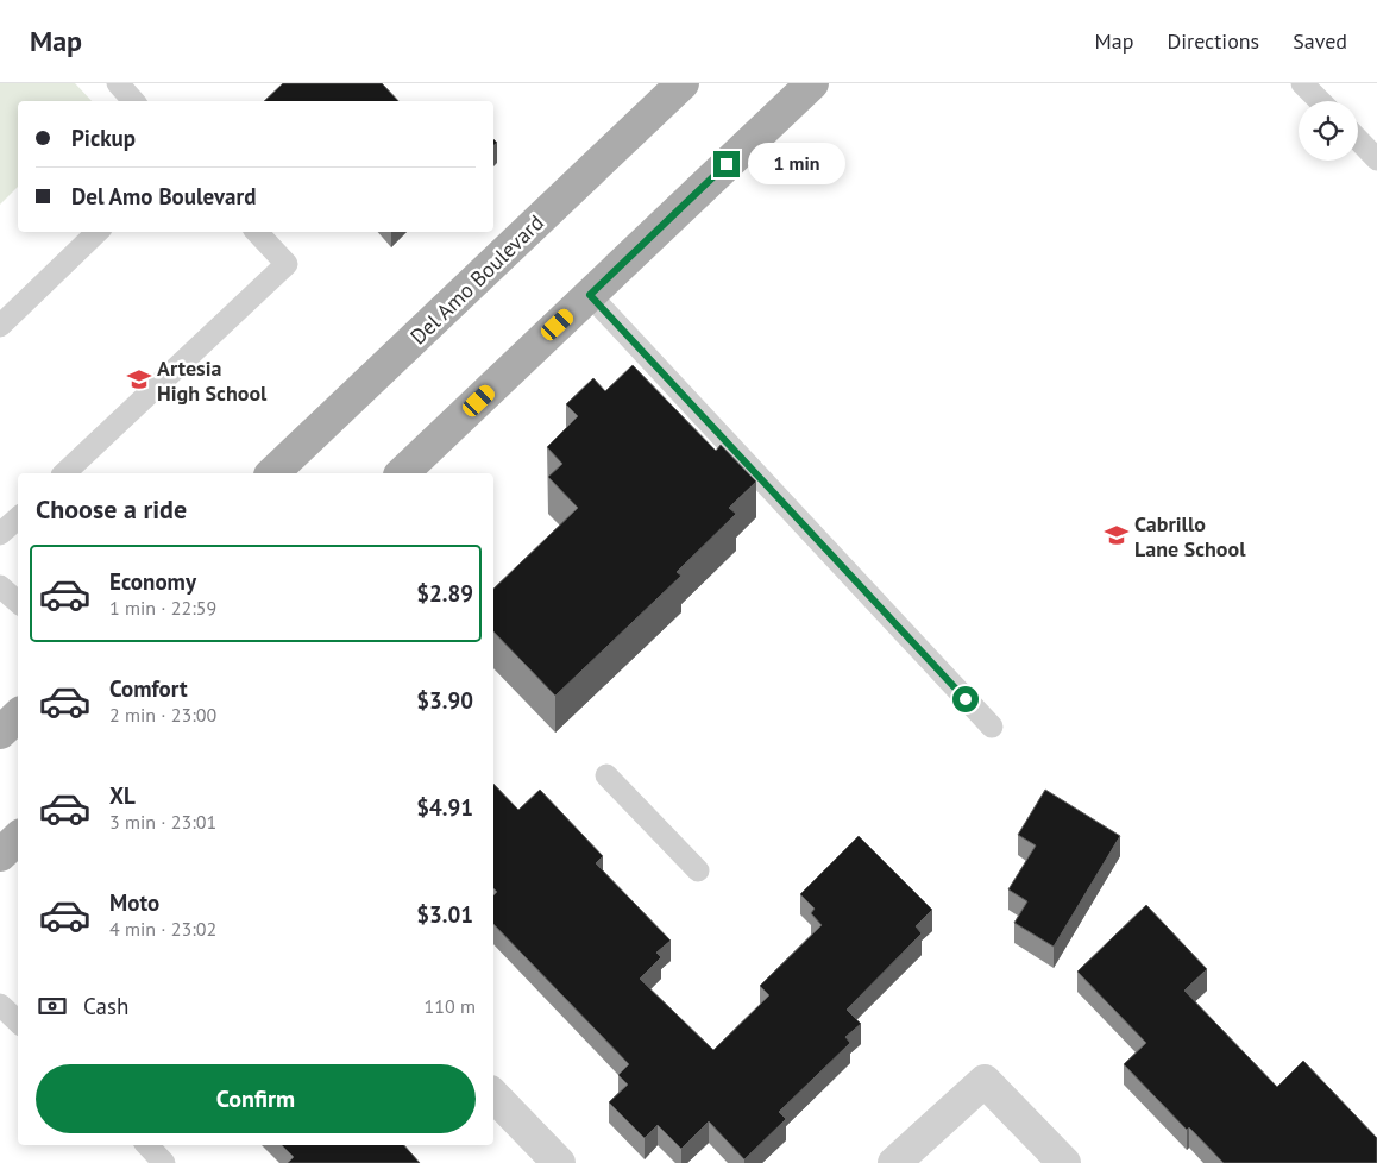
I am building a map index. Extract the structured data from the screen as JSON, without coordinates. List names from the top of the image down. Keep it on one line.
{"streets":{"main road":["Del Amo Boulevard"]},"places":{"school or university":["Artesia High School","Cabrillo Lane School"]},"page":{"header":"Map","nav":["Map","Directions","Saved"],"banner":["Pickup","Del Amo Boulevard"],"bubble":"1 min","heading":"Choose a ride","list":[{"name":"Economy","note":"1 min · 22:59","value":"$2.89"},{"name":"Comfort","note":"2 min · 23:00","value":"$3.90"},{"name":"XL","note":"3 min · 23:01","value":"$4.91"},{"name":"Moto","note":"4 min · 23:02","value":"$3.01"}],"pay":["Cash","110 m"],"buttons":"Confirm"}}
